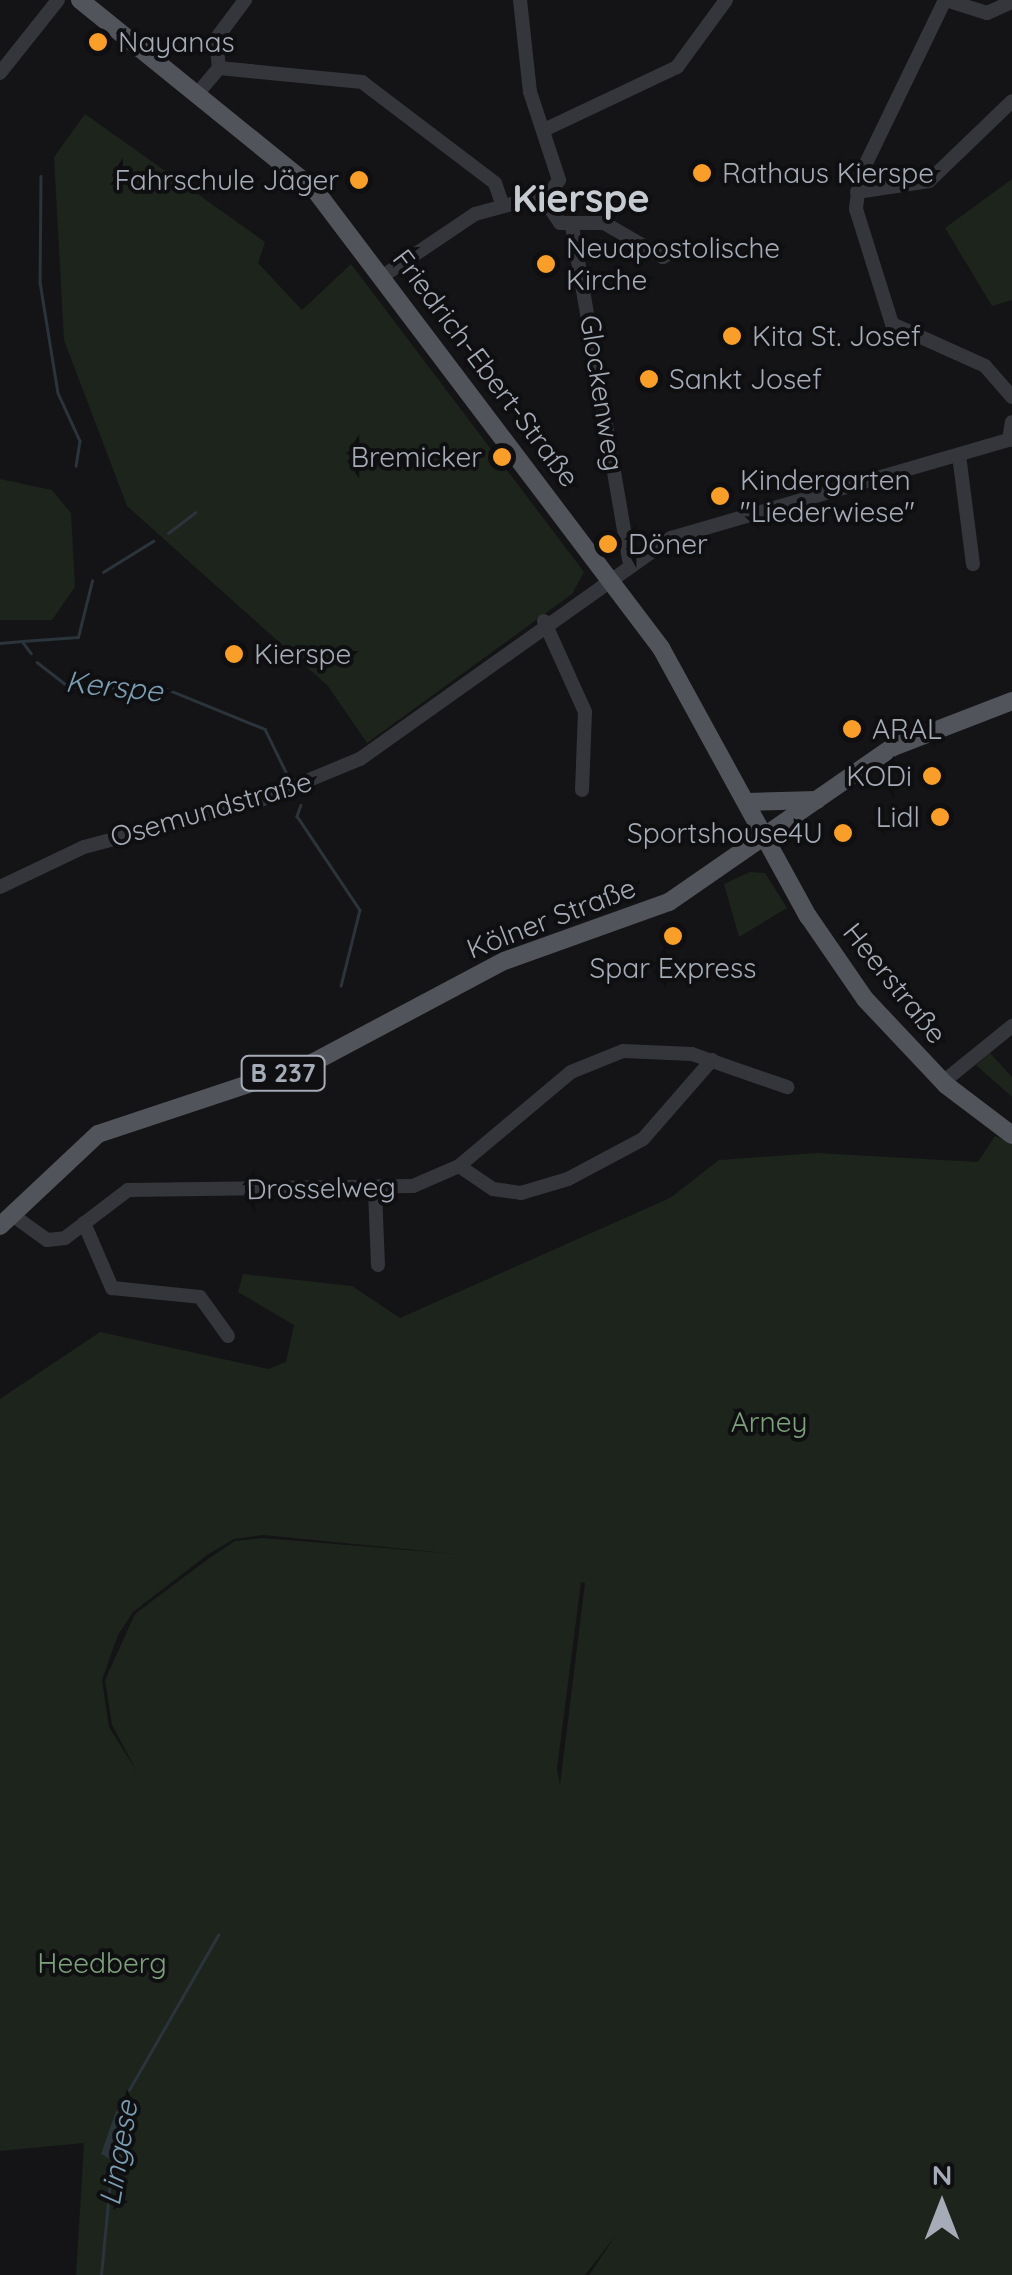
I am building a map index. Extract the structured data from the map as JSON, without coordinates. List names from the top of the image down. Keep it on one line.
{"streets":{"main road":["Friedrich-Ebert-Straße","Kölner Straße","Heerstraße","B 237"],"street":["Glockenweg","Osemundstraße","Drosselweg"]},"crossings":[["Friedrich-Ebert-Straße","Osemundstraße"],["Friedrich-Ebert-Straße","Kölner Straße"],["Friedrich-Ebert-Straße","Heerstraße"],["Glockenweg","Osemundstraße"],["Kölner Straße","Heerstraße"],["Kölner Straße","Drosselweg"]],"districts":["Kierspe"],"water":["Kerspe","Lingese"],"parks":["Arney","Heedberg"],"places":["Nayanas","Rathaus Kierspe","Fahrschule Jäger","Neuapostolische Kirche","Kita St. Josef","Sankt Josef","Bremicker","Kindergarten \"Liederwiese\"","Döner","Kierspe","ARAL","KODi","Lidl","Sportshouse4U","Spar Express"],"north":"top"}
